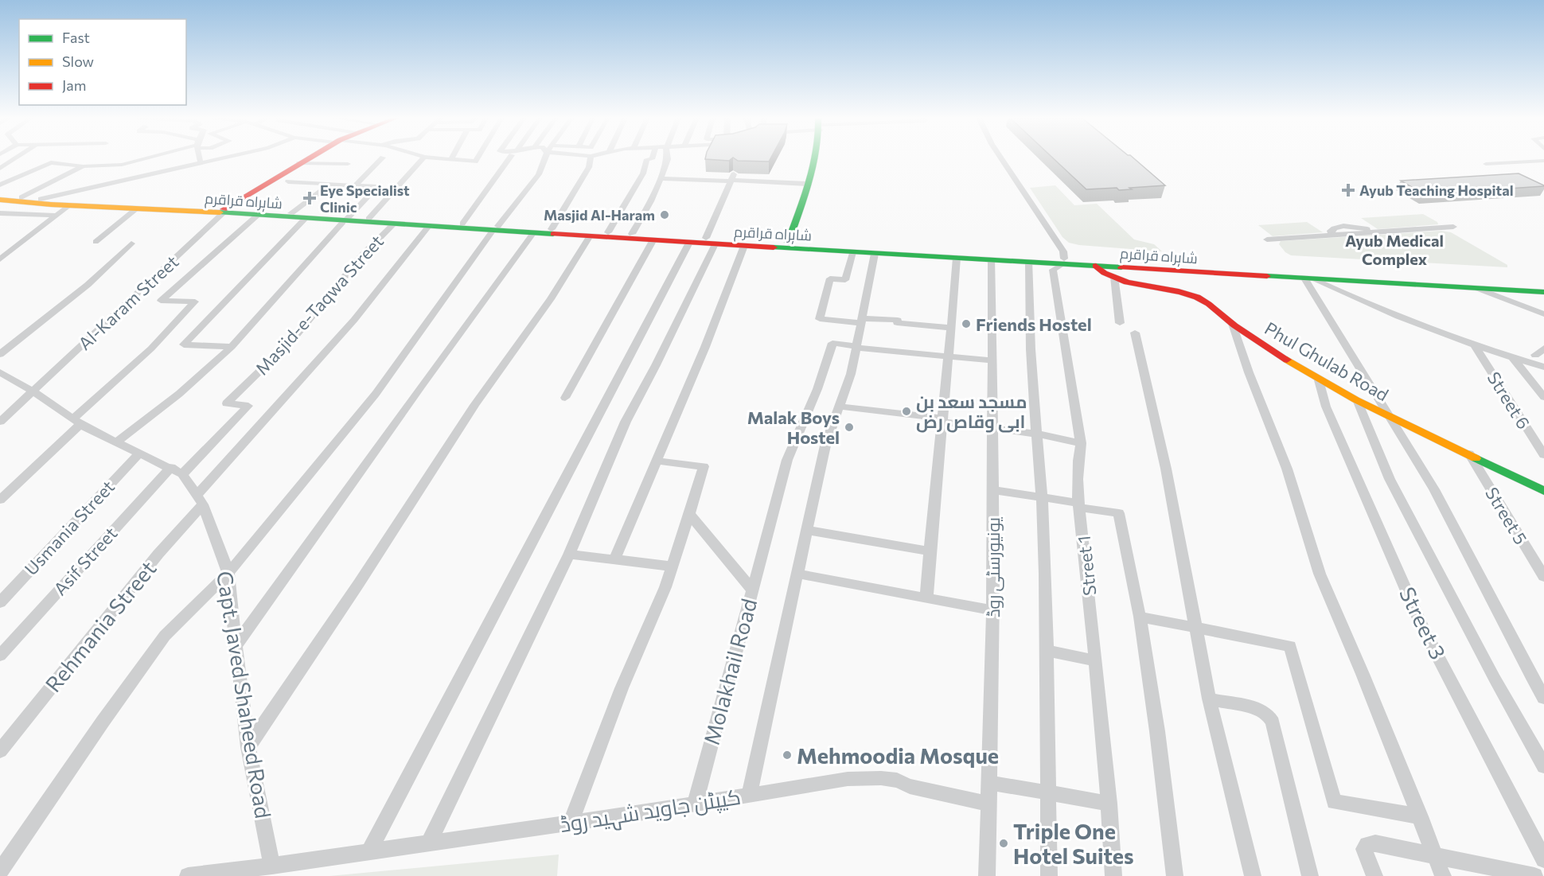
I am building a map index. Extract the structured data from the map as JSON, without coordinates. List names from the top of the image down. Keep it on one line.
{"streets":{"main road":["شاہراہ قراقرم","Phul Ghulab Road"],"street":["Al-Karam Street","Masjid-e-Taqwa Street","Street 6","Street 5","Usmania Street","Asif Street","Street 1","یونیورسٹی روڈ","Street 3","Rehmania Street","Molakhail Road","Capt. Javed Shaheed Road","کیپٹن جاوید شہید روڈ"]},"crossings":[["شاہراہ قراقرم","Al-Karam Street"],["شاہراہ قراقرم","Masjid-e-Taqwa Street"],["شاہراہ قراقرم","Phul Ghulab Road"],["شاہراہ قراقرم","Street 1"],["شاہراہ قراقرم","یونیورسٹی روڈ"],["شاہراہ قراقرم","Rehmania Street"],["Al-Karam Street","Capt. Javed Shaheed Road"],["Masjid-e-Taqwa Street","Asif Street"],["Masjid-e-Taqwa Street","Capt. Javed Shaheed Road"],["Phul Ghulab Road","Street 5"],["Phul Ghulab Road","Street 3"],["Usmania Street","Capt. Javed Shaheed Road"],["Asif Street","Capt. Javed Shaheed Road"],["یونیورسٹی روڈ","کیپٹن جاوید شہید روڈ"],["Rehmania Street","Capt. Javed Shaheed Road"],["Molakhail Road","کیپٹن جاوید شہید روڈ"],["Capt. Javed Shaheed Road","کیپٹن جاوید شہید روڈ"]],"districts":["Ayub Medical Complex"],"places":{"health":["Ayub Teaching Hospital","Eye Specialist Clinic"],"other":["Masjid Al-Haram","Friends Hostel","مسجد سعد بن ابی وقاص رض","Malak Boys Hostel","Mehmoodia Mosque","Triple One Hotel Suites"]},"legend":["Fast","Slow","Jam"]}
